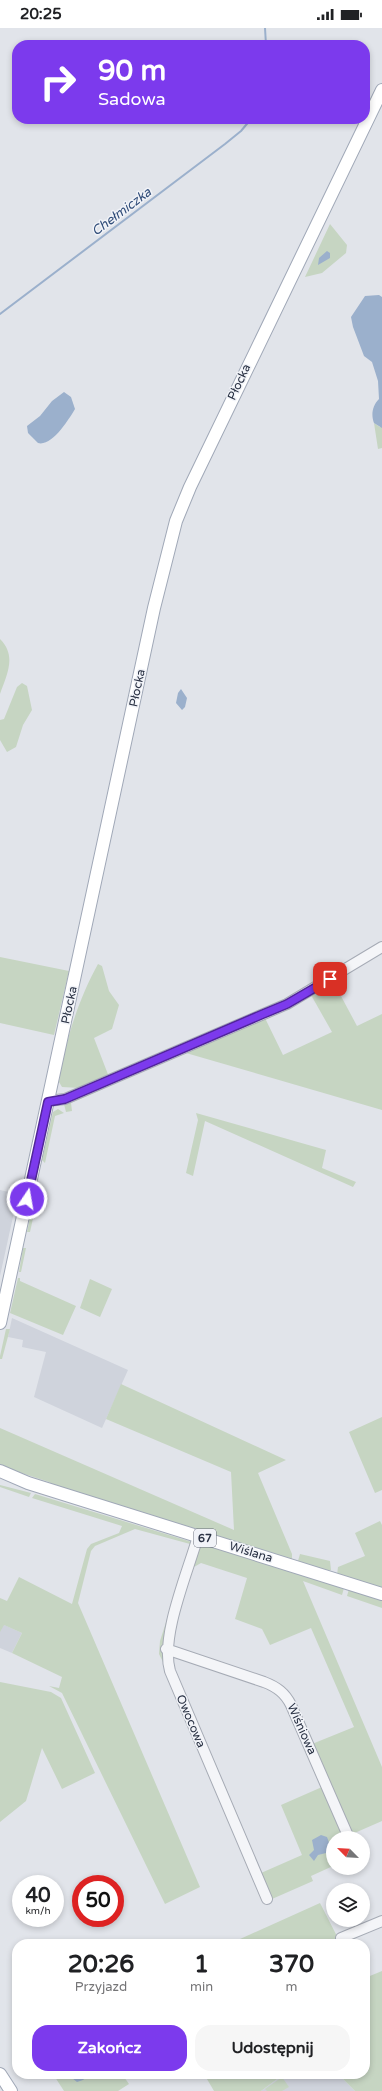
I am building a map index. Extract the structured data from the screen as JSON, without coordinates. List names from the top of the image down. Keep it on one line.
{"streets":{"main road":["Płocka","67","Wiślana"],"street":["Owocowa","Wiśniowa"]},"crossings":[["Wiślana","Owocowa"],["Owocowa","Wiśniowa"]],"water":["Chełmiczka"],"north":"top left","page":{"status":"20:25","turn":["90 m","Sadowa"],"speed":"40 km/h","limit":"50","eta":["20:26","Przyjazd","1","min","370","m"],"buttons":["Zakończ","Udostępnij"]}}
